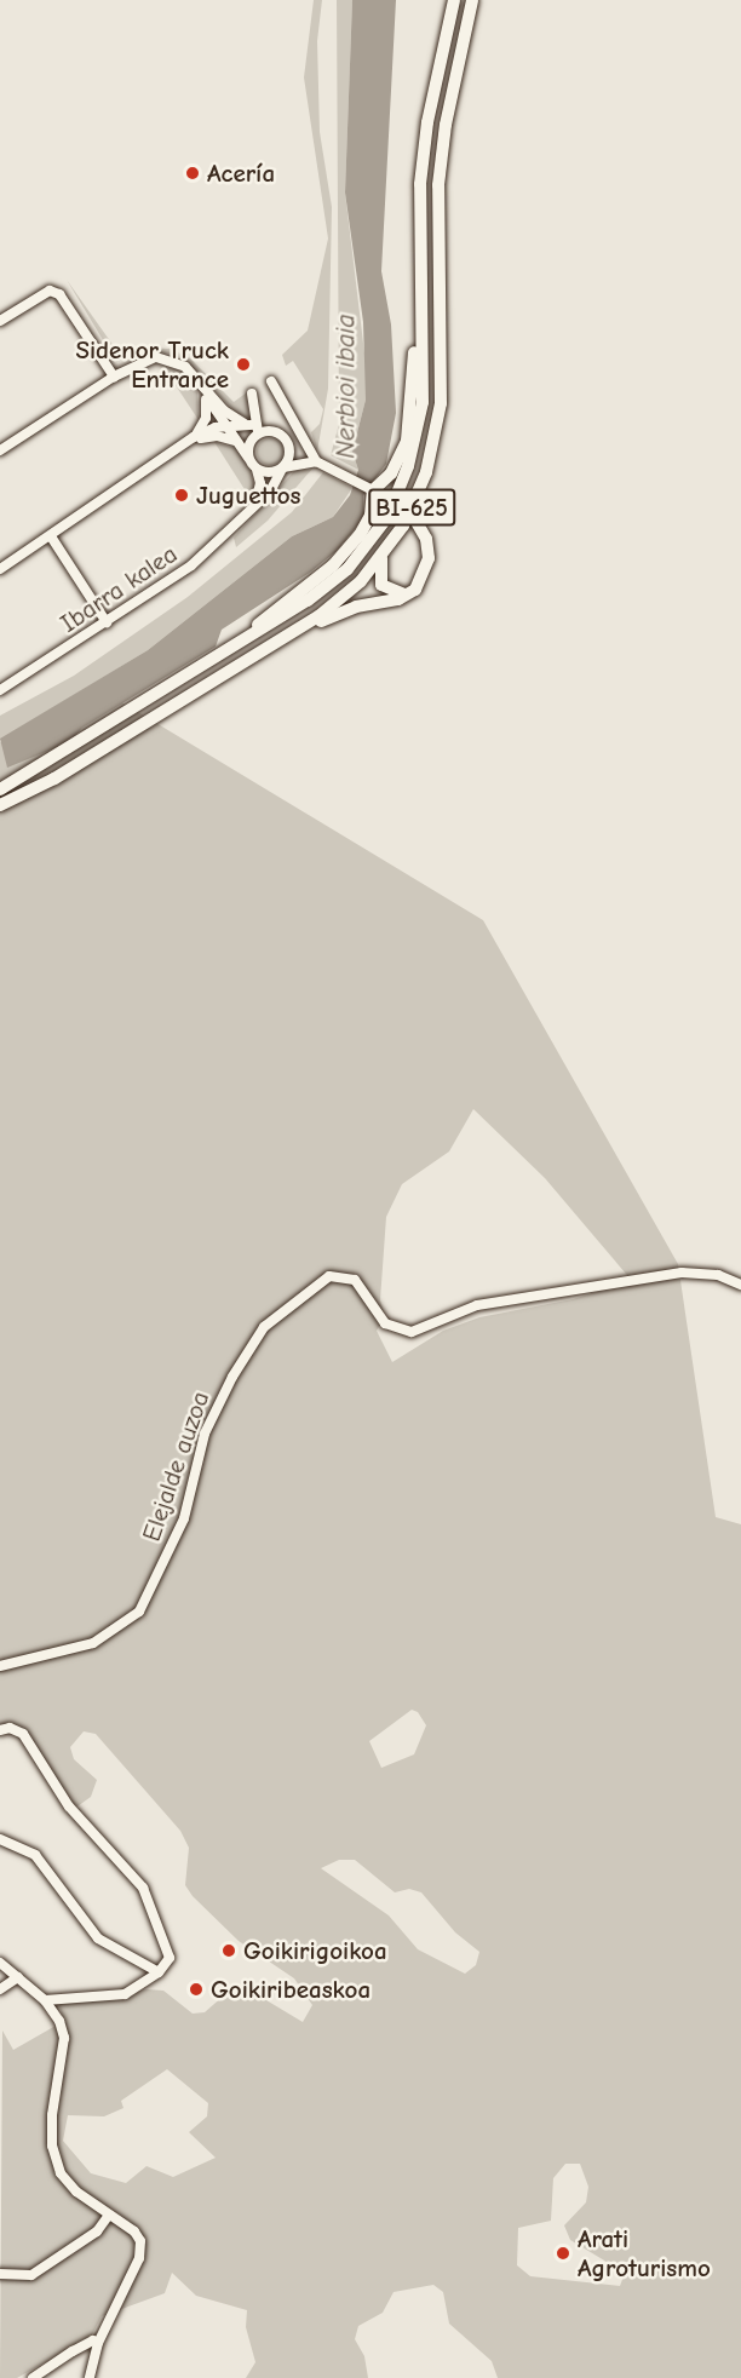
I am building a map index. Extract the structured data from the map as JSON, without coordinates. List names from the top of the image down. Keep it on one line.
{"streets":{"main road":["BI-625"],"street":["Ibarra kalea","Elejalde auzoa"]},"water":["Nerbioi ibaia"],"places":["Acería","Sidenor Truck Entrance","Juguettos","Goikirigoikoa","Goikiribeaskoa","Arati Agroturismo"]}
